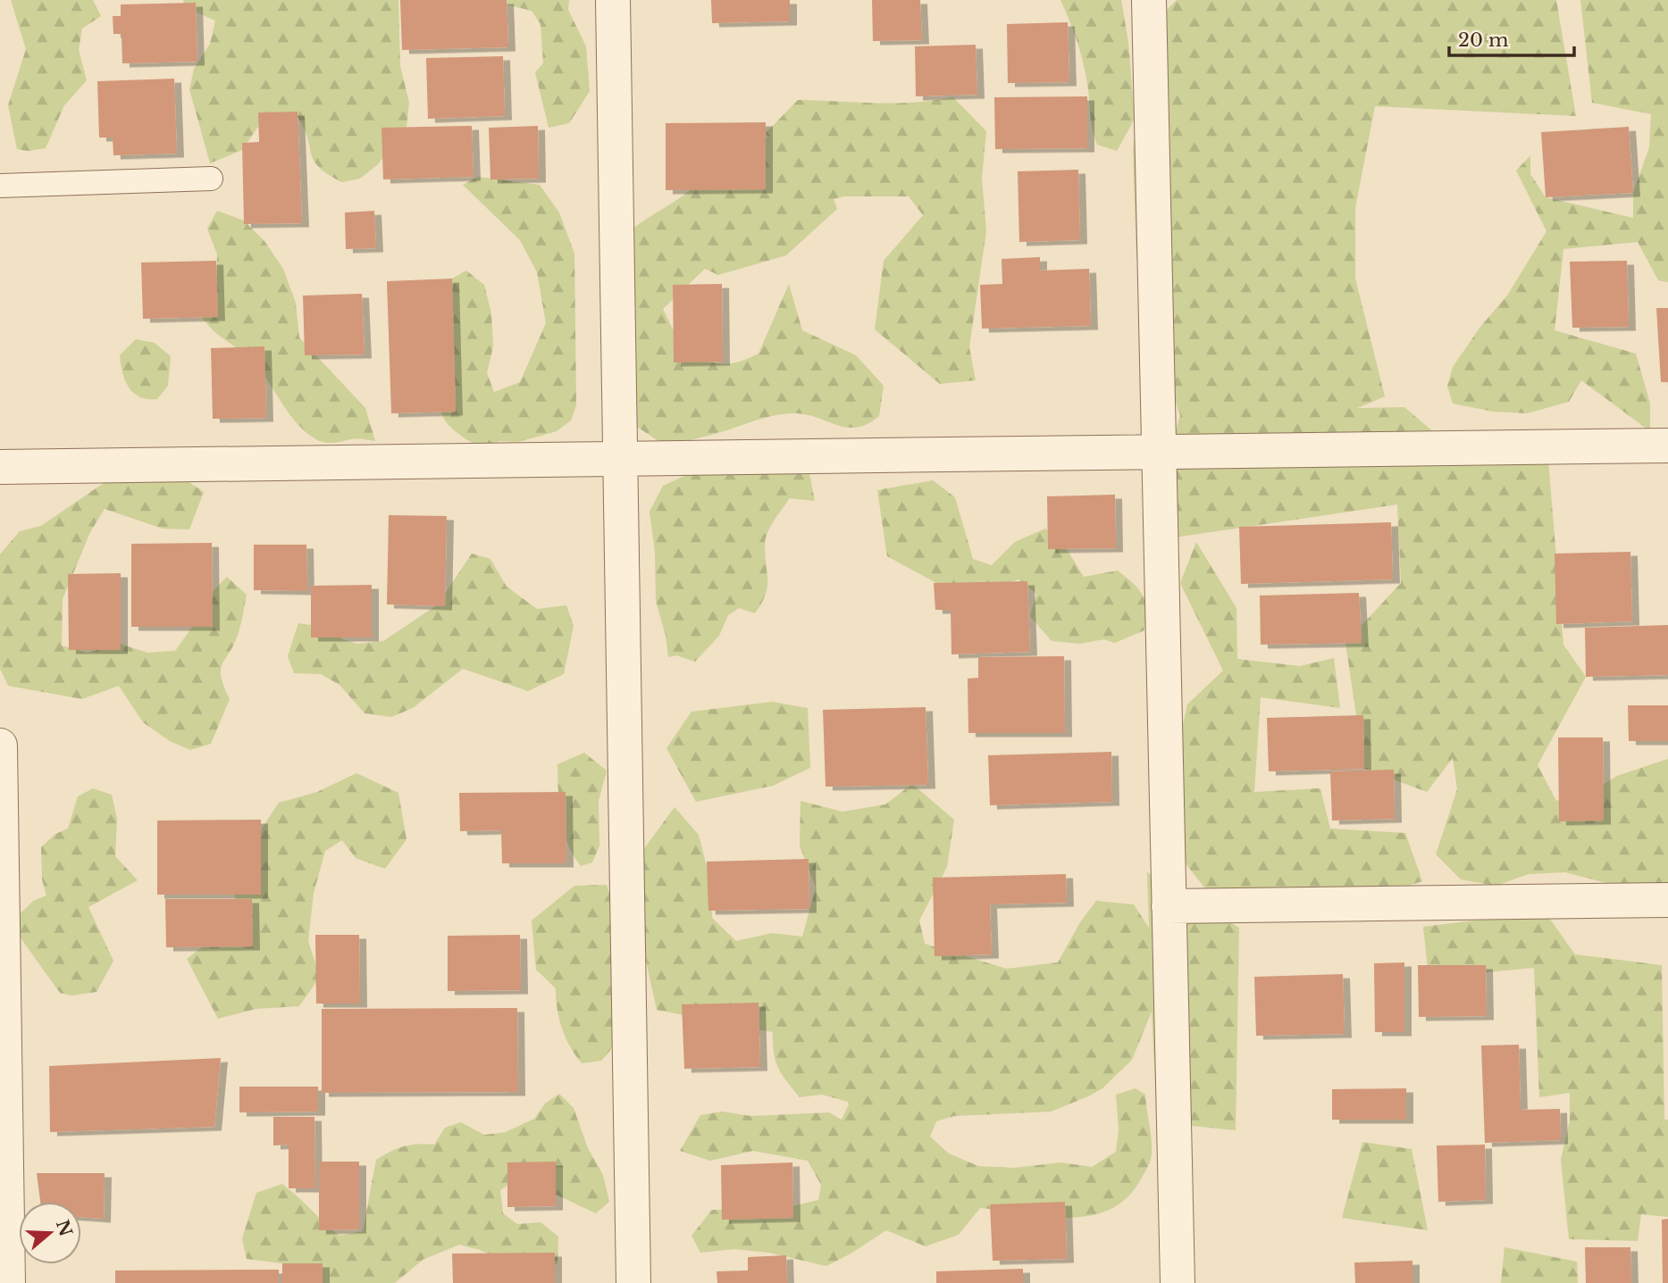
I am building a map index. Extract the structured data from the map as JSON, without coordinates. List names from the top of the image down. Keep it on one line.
{"scale_bar":"20 m","north":"right"}
